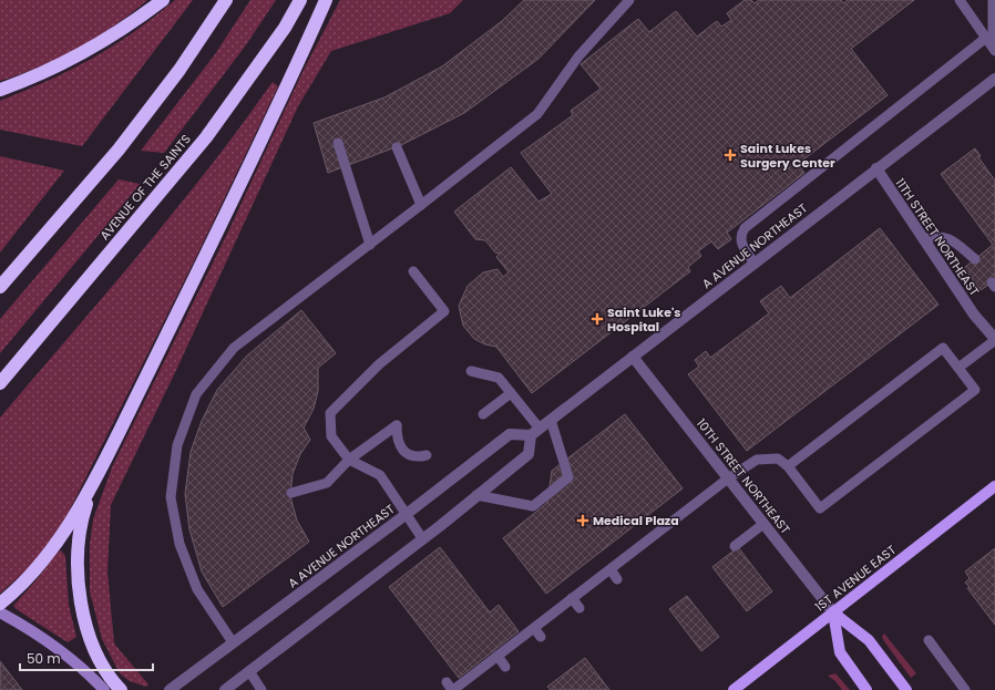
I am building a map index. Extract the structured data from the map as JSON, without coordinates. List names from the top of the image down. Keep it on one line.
{"streets":{"highway":["AVENUE OF THE SAINTS"],"main road":["1ST AVENUE EAST"],"street":["11TH STREET NORTHEAST","A AVENUE NORTHEAST","10TH STREET NORTHEAST"]},"crossings":[["11TH STREET NORTHEAST","A AVENUE NORTHEAST"],["A AVENUE NORTHEAST","10TH STREET NORTHEAST"],["10TH STREET NORTHEAST","1ST AVENUE EAST"]],"places":{"health":["Saint Lukes Surgery Center","Saint Luke's Hospital","Medical Plaza"]},"scale_bar":"50 m"}
